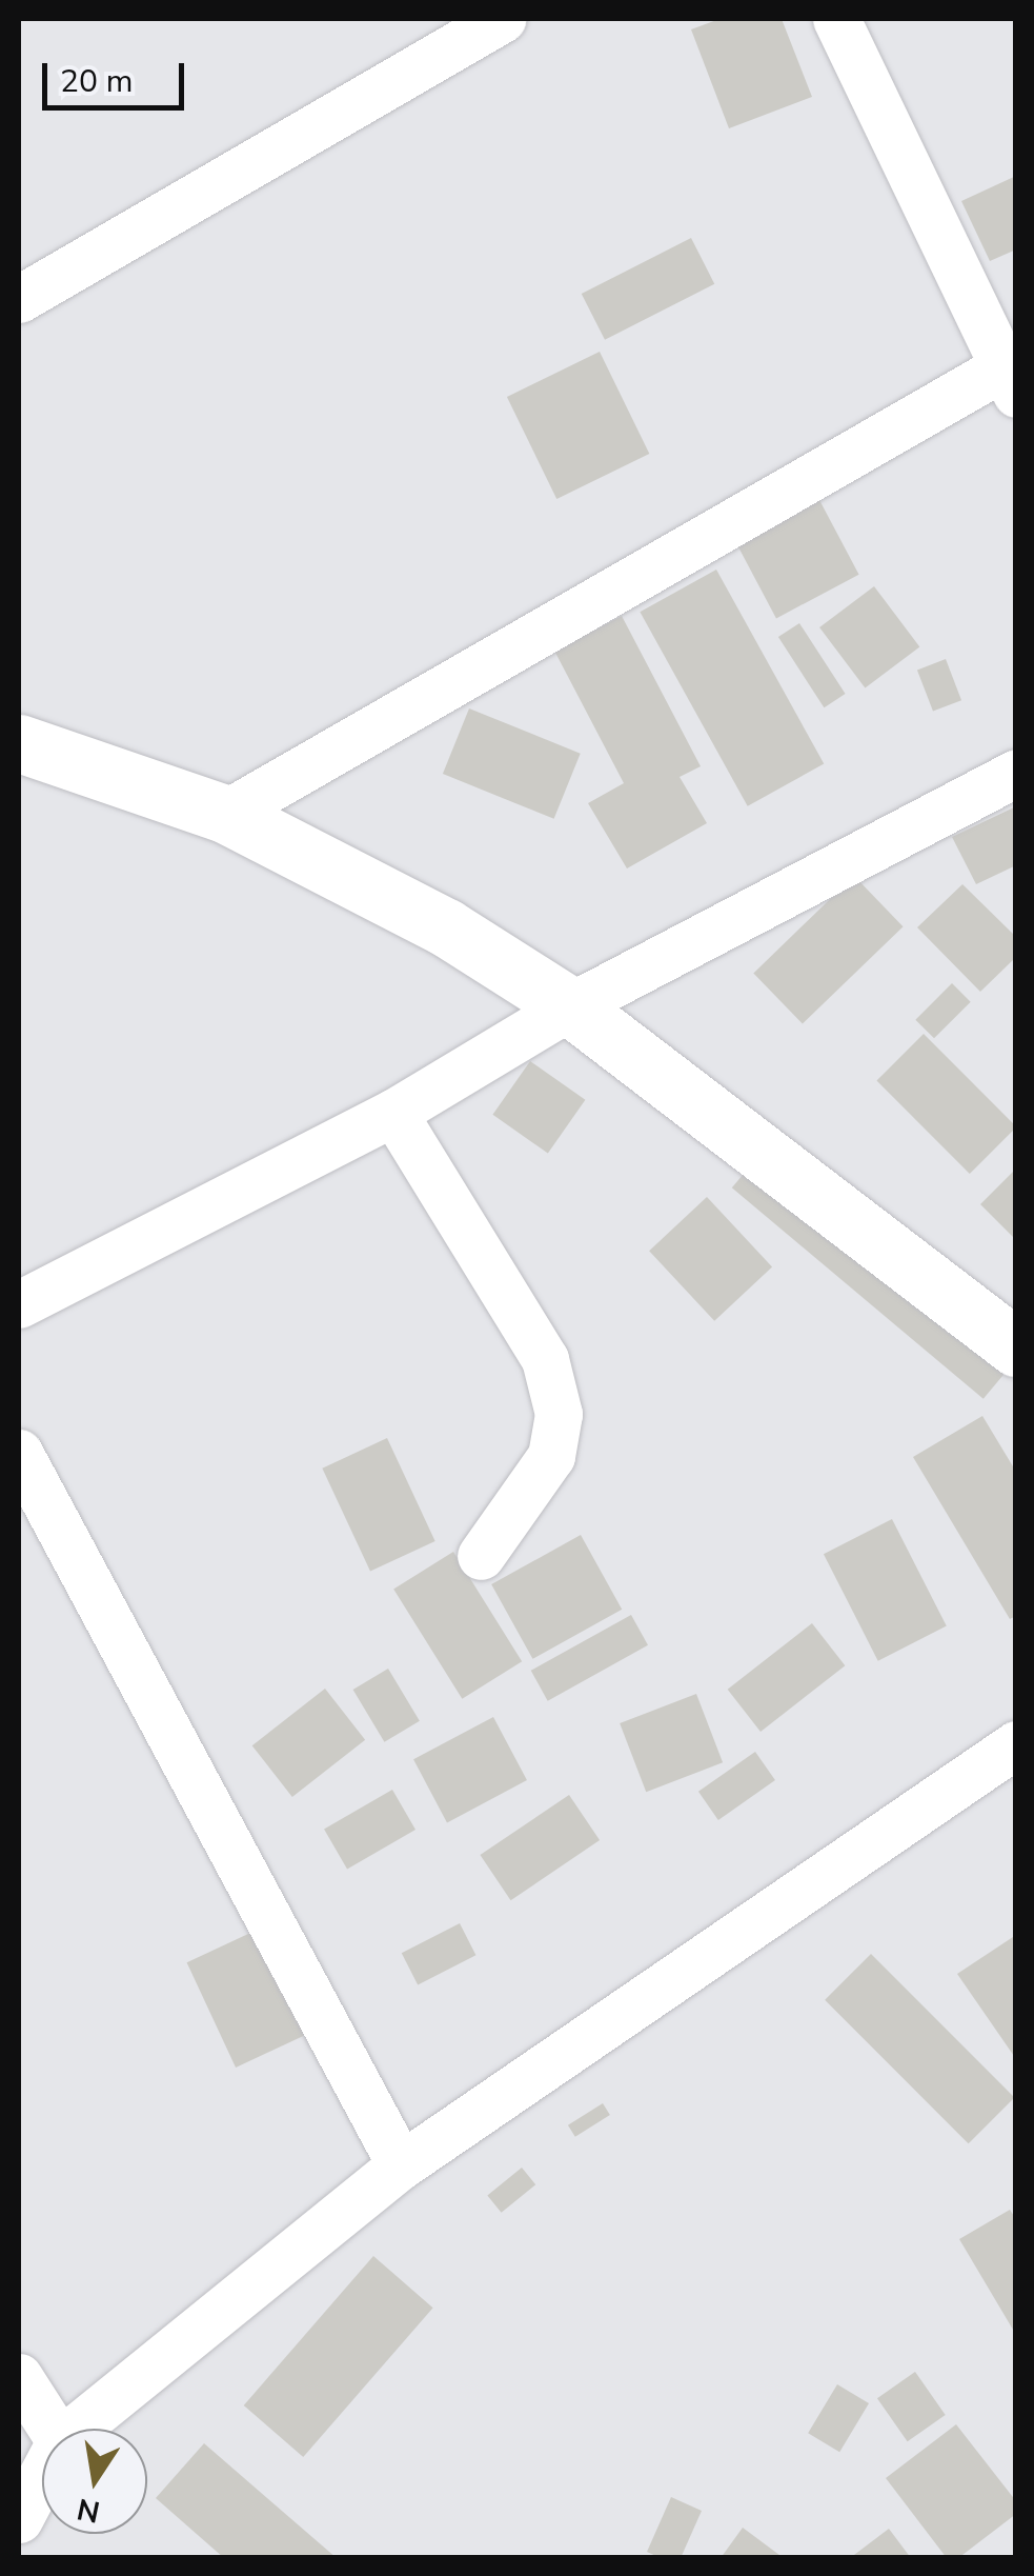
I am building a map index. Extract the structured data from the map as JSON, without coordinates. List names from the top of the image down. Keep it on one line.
{"scale_bar":"20 m","north":"bottom"}
